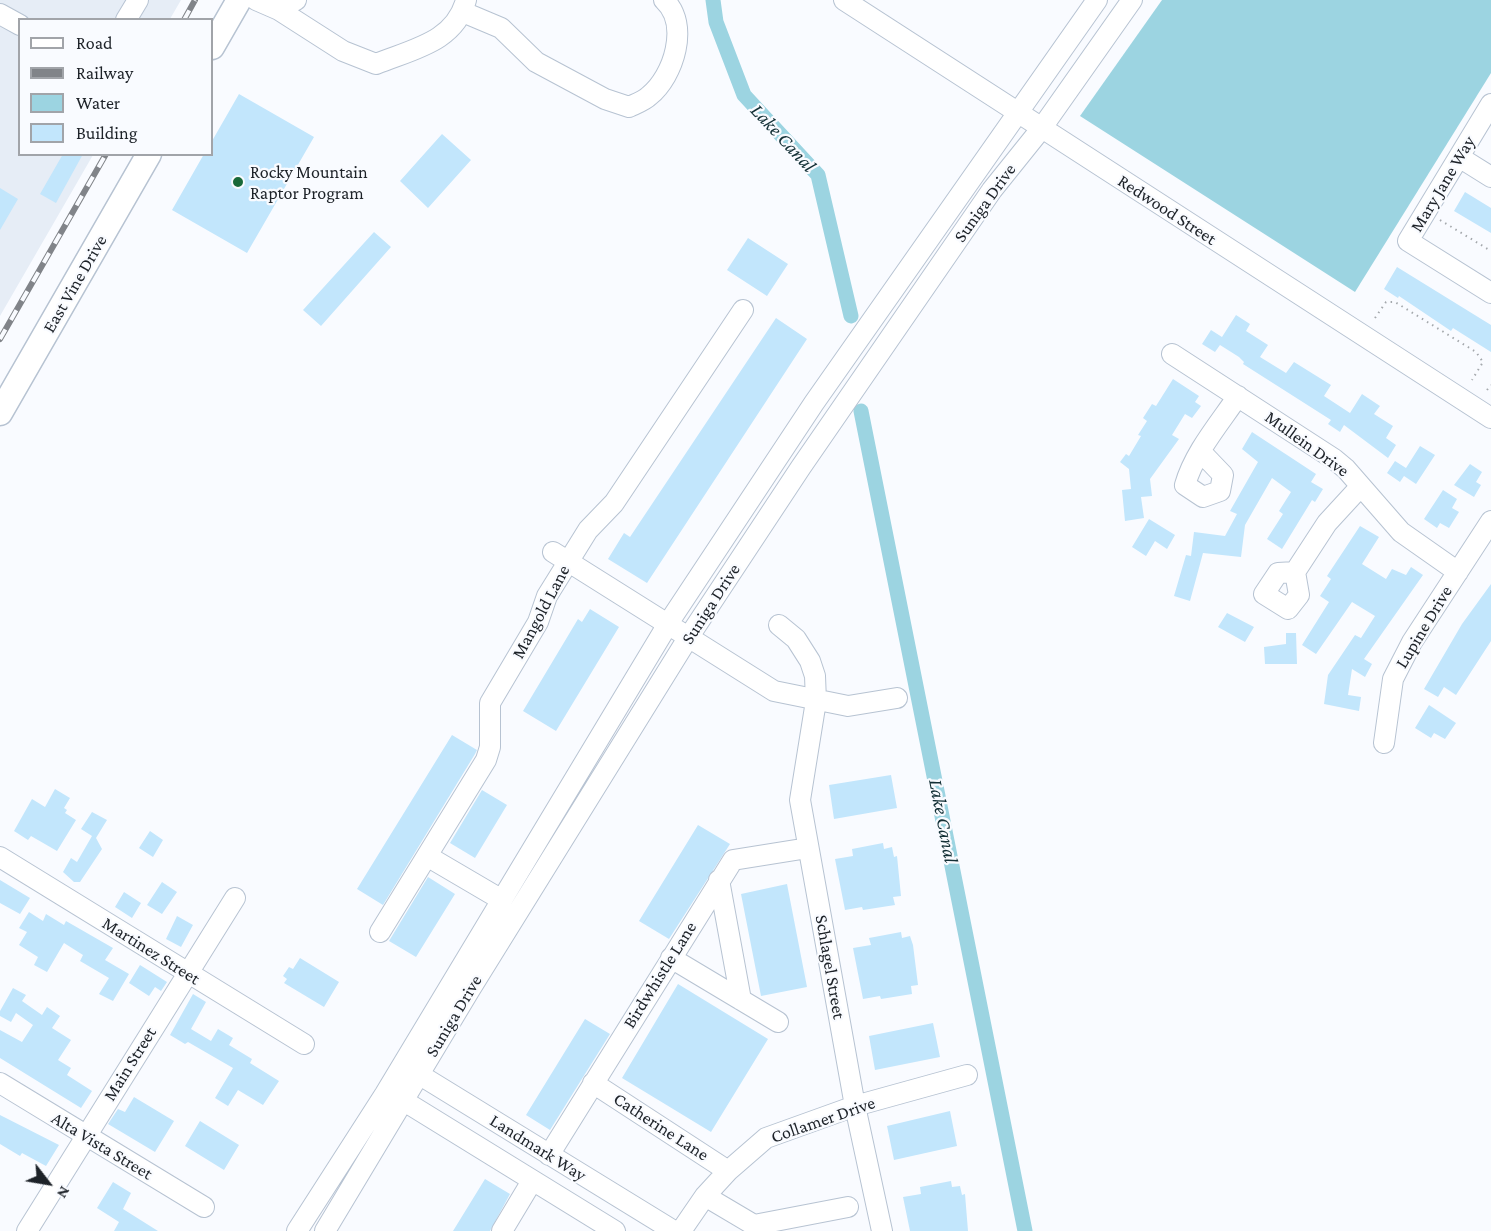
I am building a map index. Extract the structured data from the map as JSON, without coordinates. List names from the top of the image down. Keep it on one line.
{"streets":{"main road":["East Vine Drive"],"street":["Mary Jane Way","Suniga Drive","Redwood Street","Mullein Drive","Mangold Lane","Lupine Drive","Martinez Street","Schlagel Street","Birdwhistle Lane","Main Street","Collamer Drive","Catherine Lane","Alta Vista Street","Landmark Way"]},"crossings":[["Suniga Drive","Redwood Street"],["Suniga Drive","Landmark Way"],["Mullein Drive","Lupine Drive"],["Martinez Street","Main Street"],["Schlagel Street","Birdwhistle Lane"],["Schlagel Street","Collamer Drive"],["Birdwhistle Lane","Catherine Lane"],["Birdwhistle Lane","Landmark Way"],["Main Street","Alta Vista Street"],["Collamer Drive","Catherine Lane"]],"water":["Lake Canal"],"places":["Rocky Mountain Raptor Program"],"legend":["Road","Railway","Water","Building"],"north":"bottom right"}
